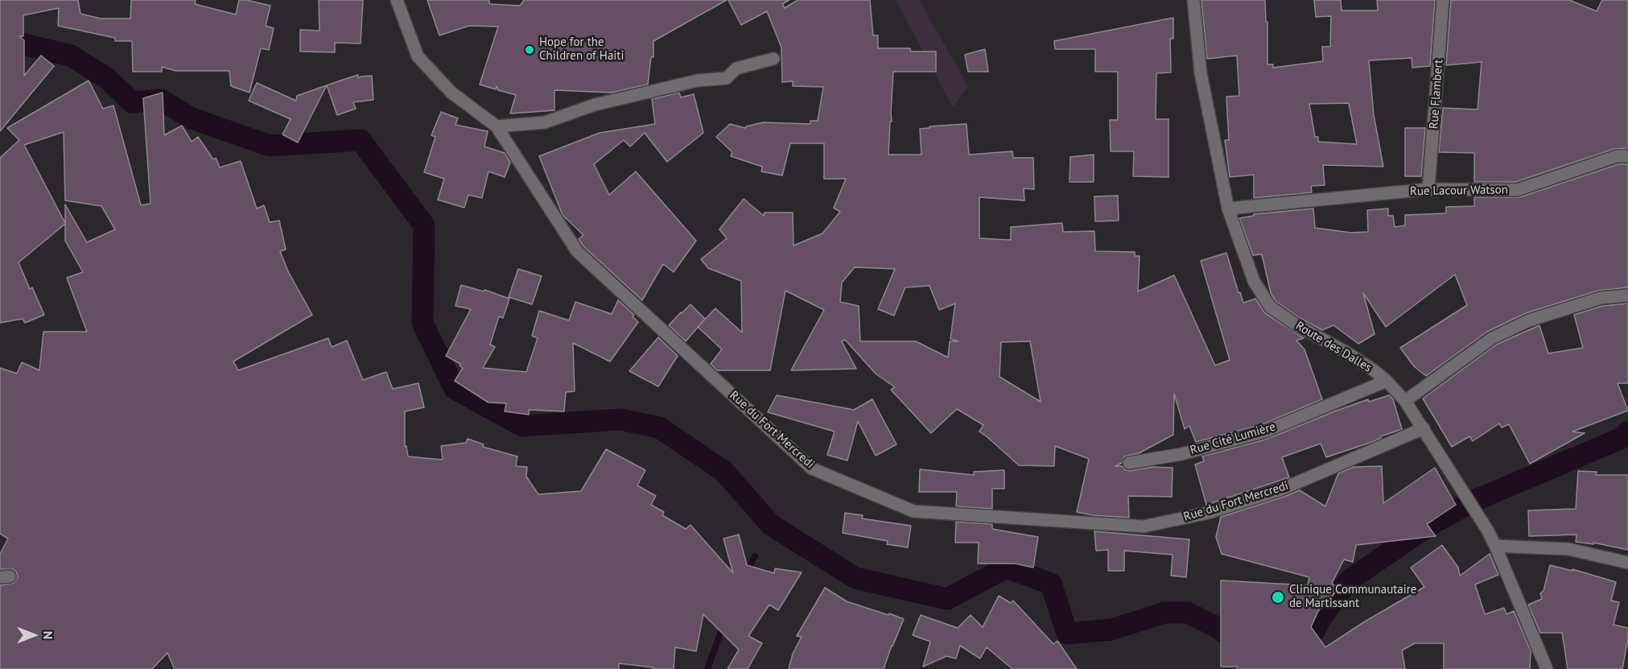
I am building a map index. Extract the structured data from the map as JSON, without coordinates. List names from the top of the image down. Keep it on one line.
{"streets":{"street":["Rue Flambert","Rue Lacour Watson","Route des Dalles","Rue du Fort Mercredi","Rue Cité Lumière"]},"crossings":[["Rue Flambert","Rue Lacour Watson"],["Rue Lacour Watson","Route des Dalles"],["Route des Dalles","Rue du Fort Mercredi"],["Route des Dalles","Rue Cité Lumière"]],"places":["Hope for the Children of Haiti","Clinique Communautaire de Martissant"],"north":"right"}
